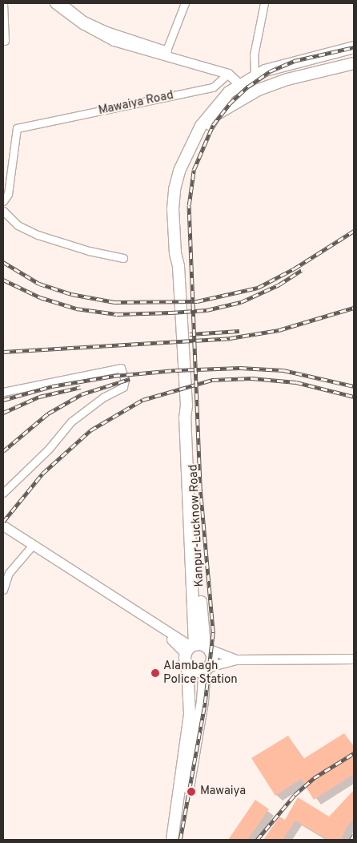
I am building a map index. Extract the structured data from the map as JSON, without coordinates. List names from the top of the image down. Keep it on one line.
{"streets":{"main road":["Kanpur-Lucknow Road"],"street":["Mawaiya Road"]},"places":["Alambagh Police Station","Mawaiya"]}
